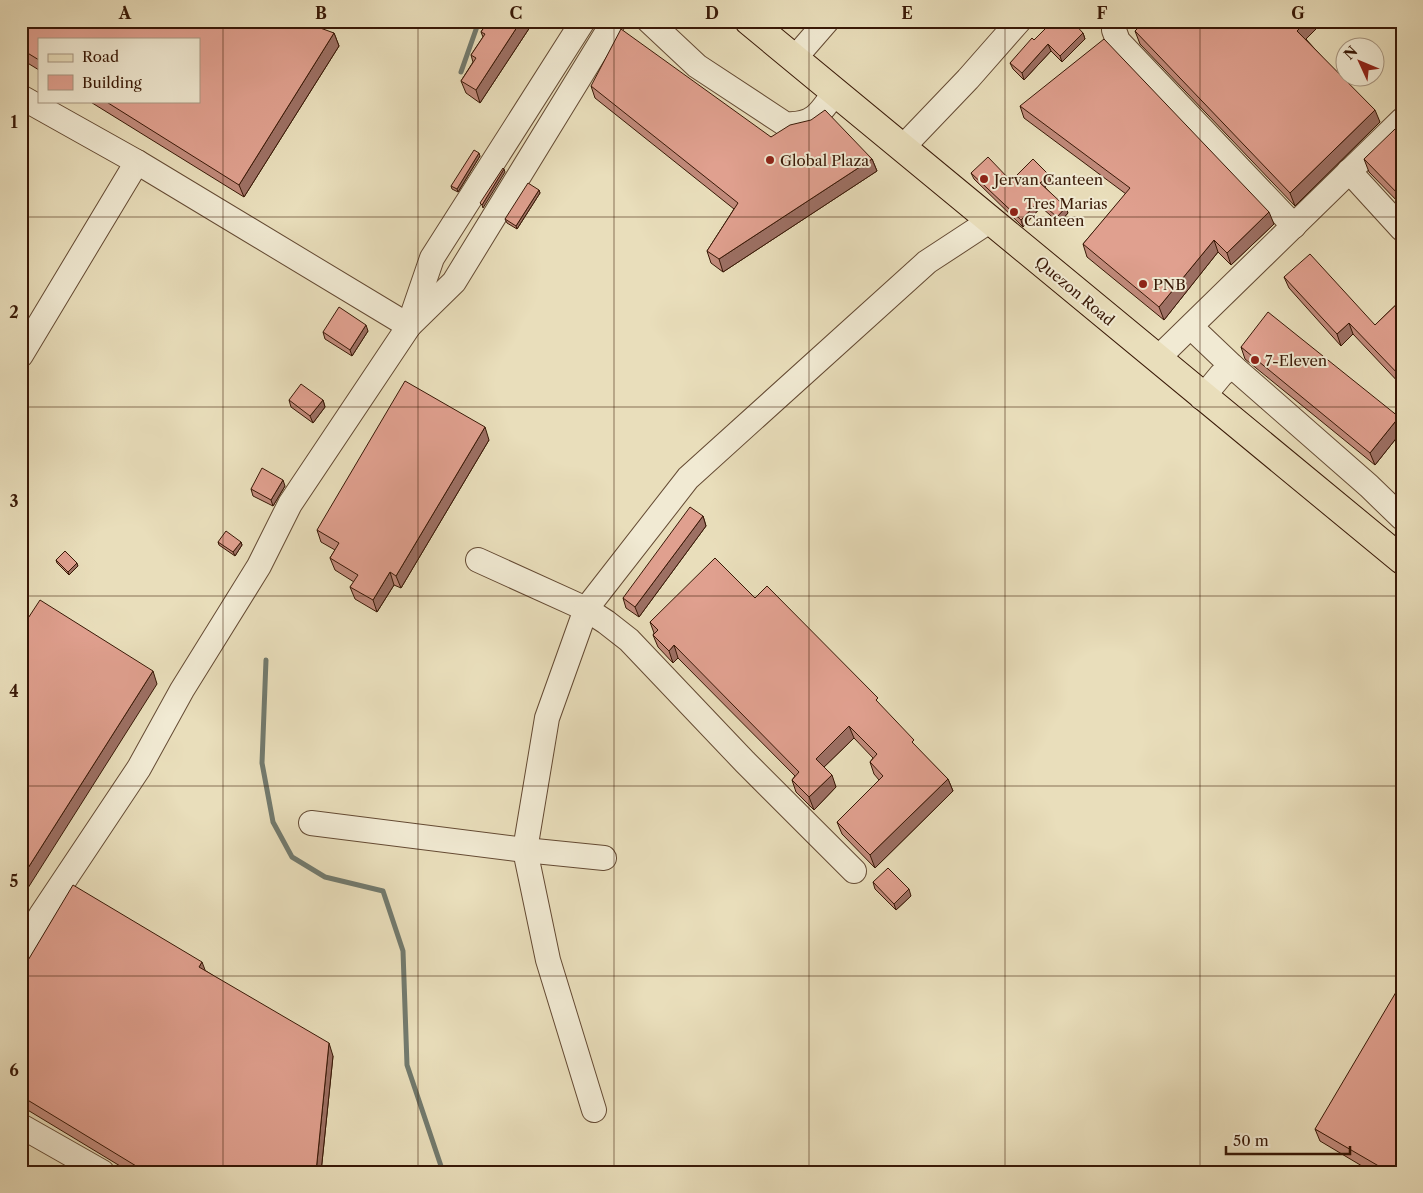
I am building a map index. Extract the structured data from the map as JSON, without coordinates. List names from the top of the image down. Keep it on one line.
{"streets":{"main road":["Quezon Road"]},"places":["Global Plaza","Jervan Canteen","Tres Marias Canteen","PNB","7-Eleven"],"legend":["Road","Building"],"scale_bar":"50 m","north":"top left","grid":{"columns":["A","B","C","D","E","F","G"],"rows":["1","2","3","4","5","6"]}}
